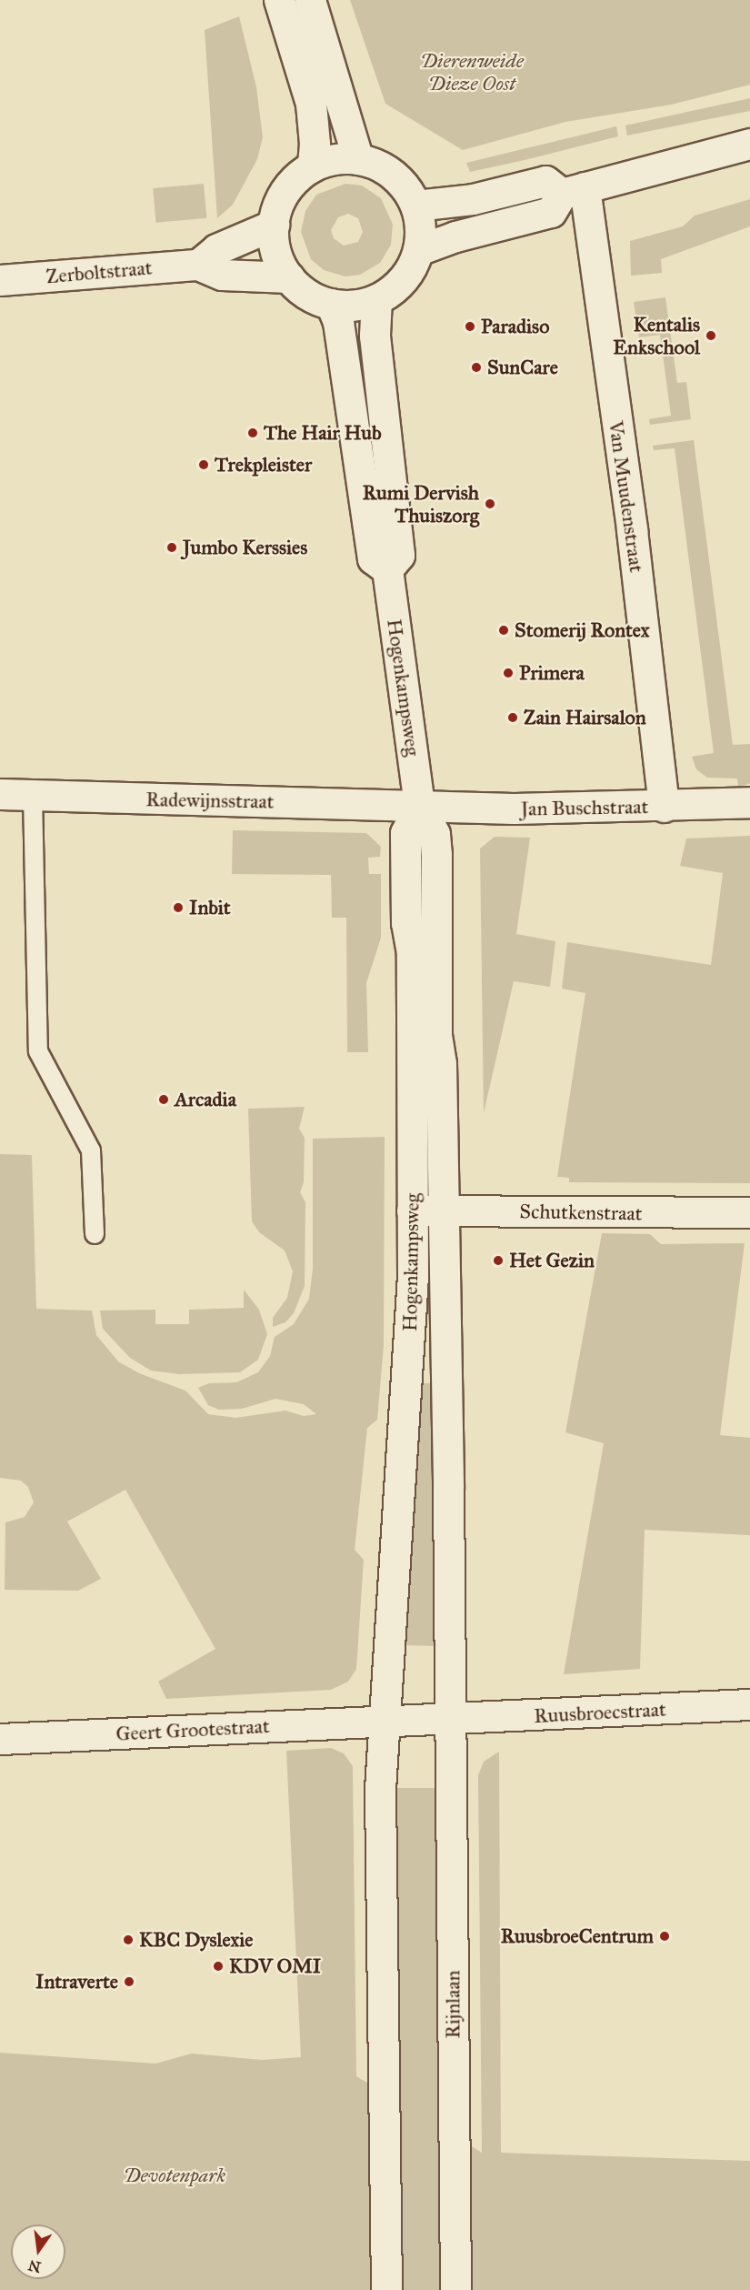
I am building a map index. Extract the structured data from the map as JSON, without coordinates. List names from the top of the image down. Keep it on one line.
{"streets":{"street":["Zerboltstraat","Van Muudenstraat","Hogenkampsweg","Radewijnsstraat","Jan Buschstraat","Schutkenstraat","Ruusbroecstraat","Geert Grootestraat","Rijnlaan"]},"crossings":[["Van Muudenstraat","Jan Buschstraat"],["Hogenkampsweg","Radewijnsstraat"],["Hogenkampsweg","Jan Buschstraat"],["Hogenkampsweg","Schutkenstraat"],["Hogenkampsweg","Ruusbroecstraat"],["Hogenkampsweg","Geert Grootestraat"],["Hogenkampsweg","Rijnlaan"],["Radewijnsstraat","Jan Buschstraat"],["Ruusbroecstraat","Geert Grootestraat"],["Ruusbroecstraat","Rijnlaan"]],"parks":["Dierenweide Dieze Oost","Devotenpark"],"places":["Paradiso","Kentalis Enkschool","SunCare","The Hair Hub","Trekpleister","Rumi Dervish Thuiszorg","Jumbo Kerssies","Stomerij Rontex","Primera","Zain Hairsalon","Inbit","Arcadia","Het Gezin","RuusbroeCentrum","KBC Dyslexie","KDV OMI","Intraverte"],"north":"bottom"}
